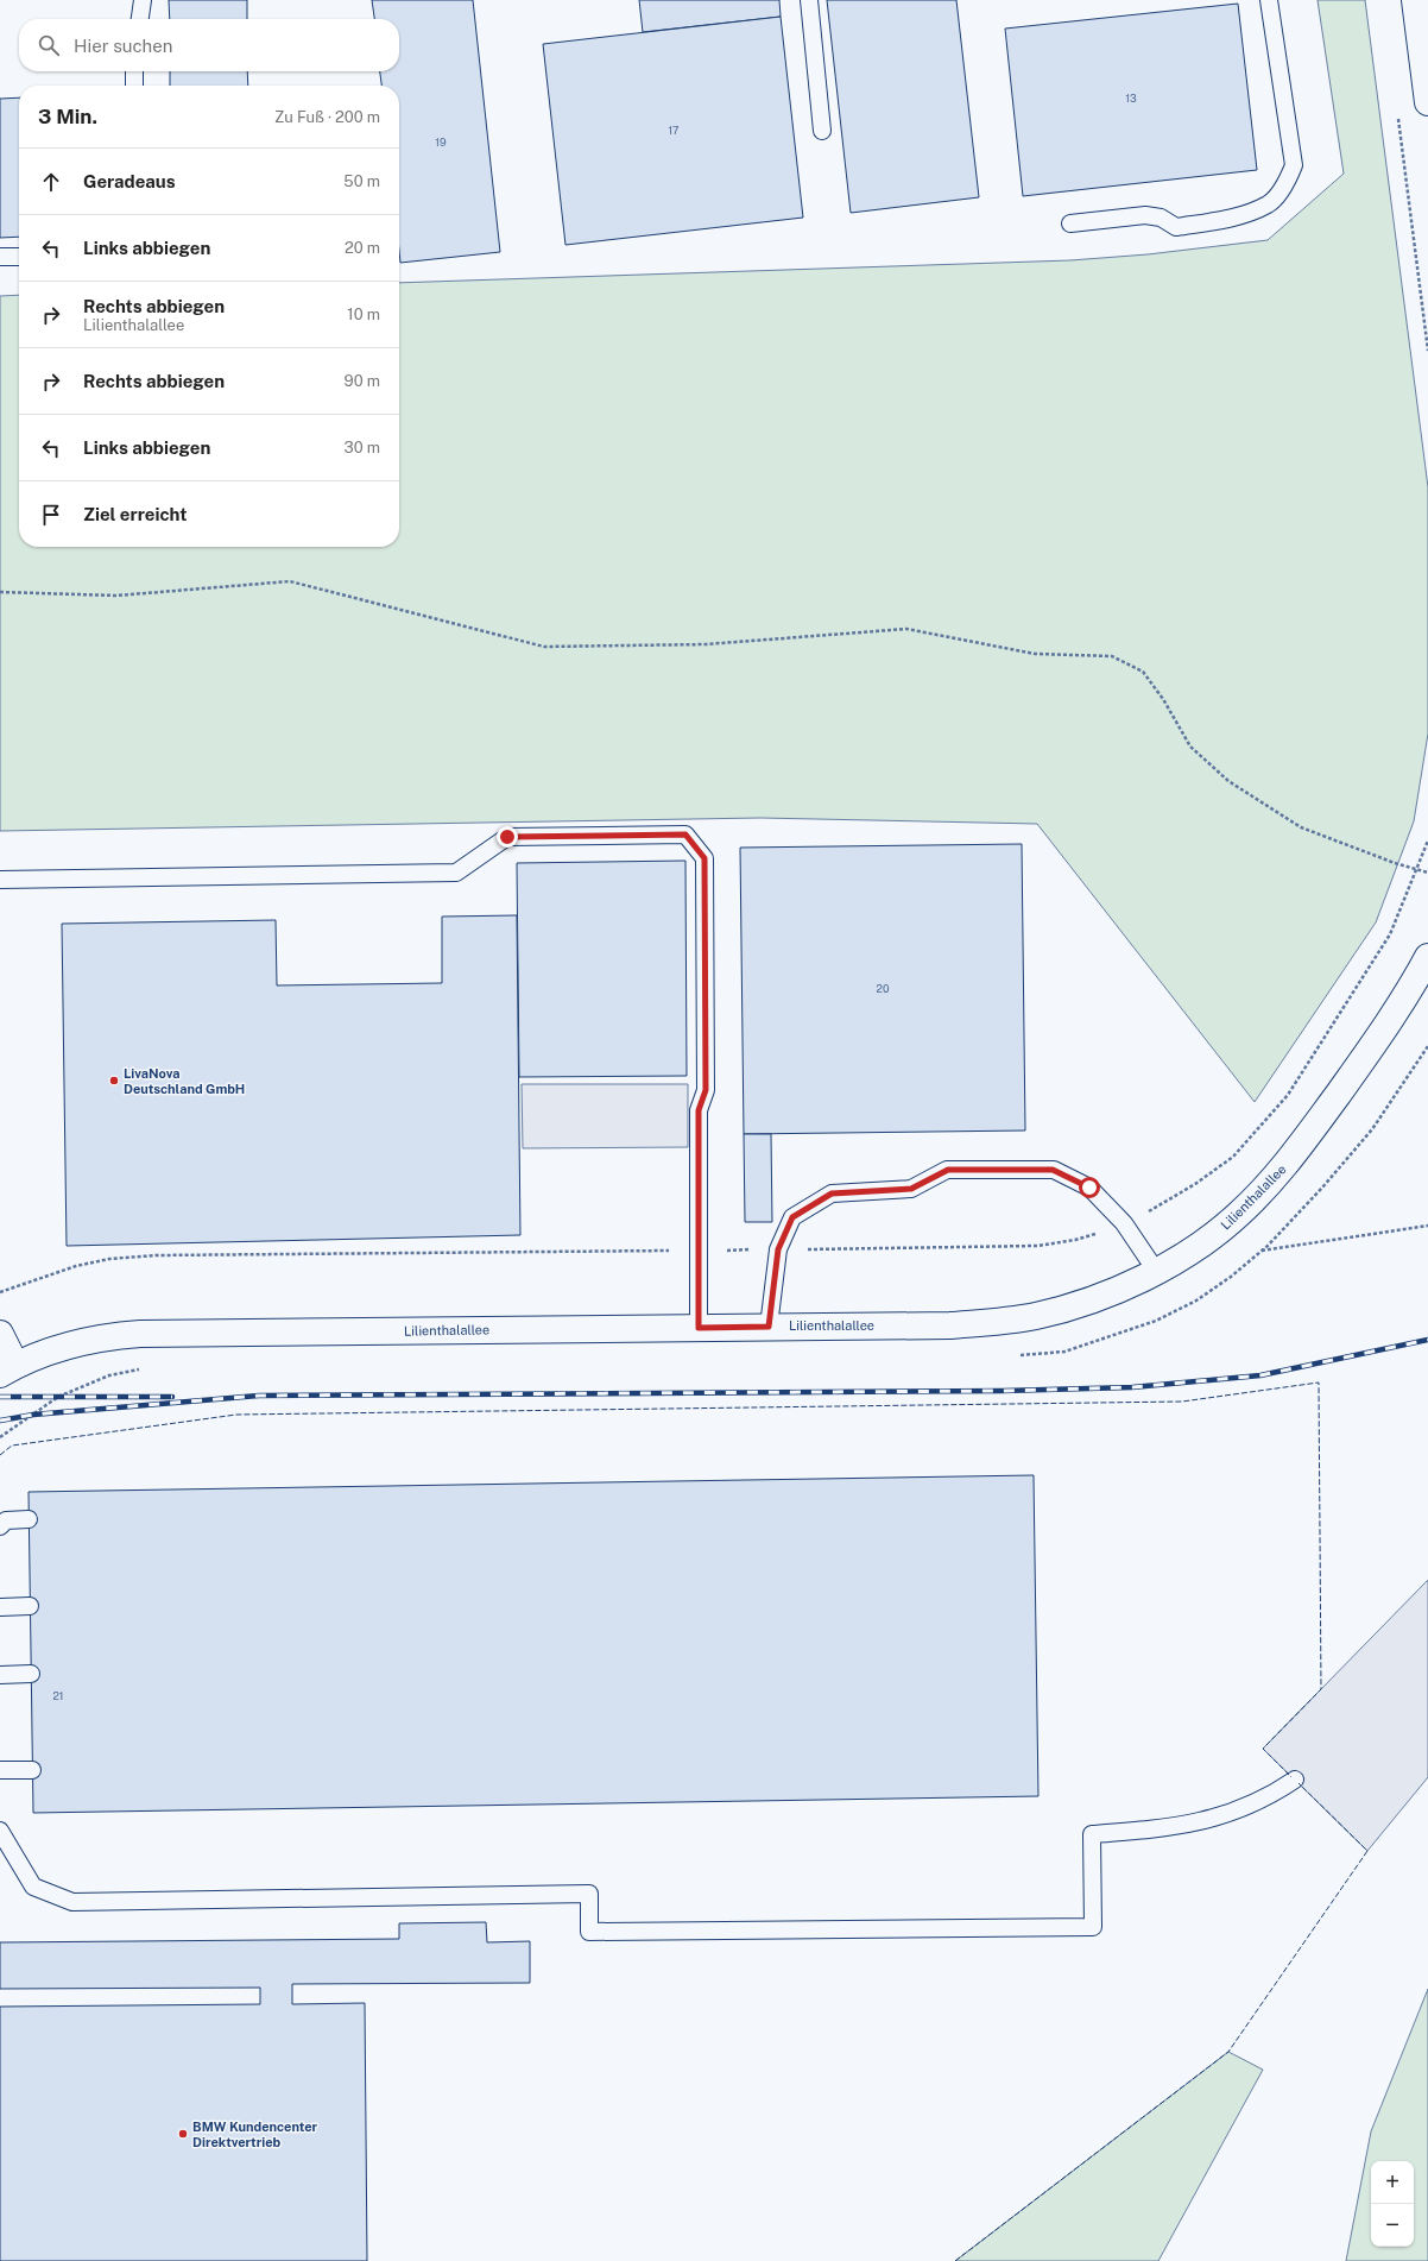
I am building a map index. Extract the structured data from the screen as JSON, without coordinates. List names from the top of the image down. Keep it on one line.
{"streets":{"street":["Lilienthalallee"]},"places":["LivaNova Deutschland GmbH","BMW Kundencenter Direktvertrieb"],"house_numbers":["13","17","19","20","21"],"page":{"search":"Hier suchen","heading":["3 Min.","Zu Fuß · 200 m"],"list":[["Geradeaus","50 m"],["Links abbiegen","20 m"],["Rechts abbiegen","Lilienthalallee","10 m"],["Rechts abbiegen","90 m"],["Links abbiegen","30 m"],"Ziel erreicht"],"map_buttons":["+","−"]}}
